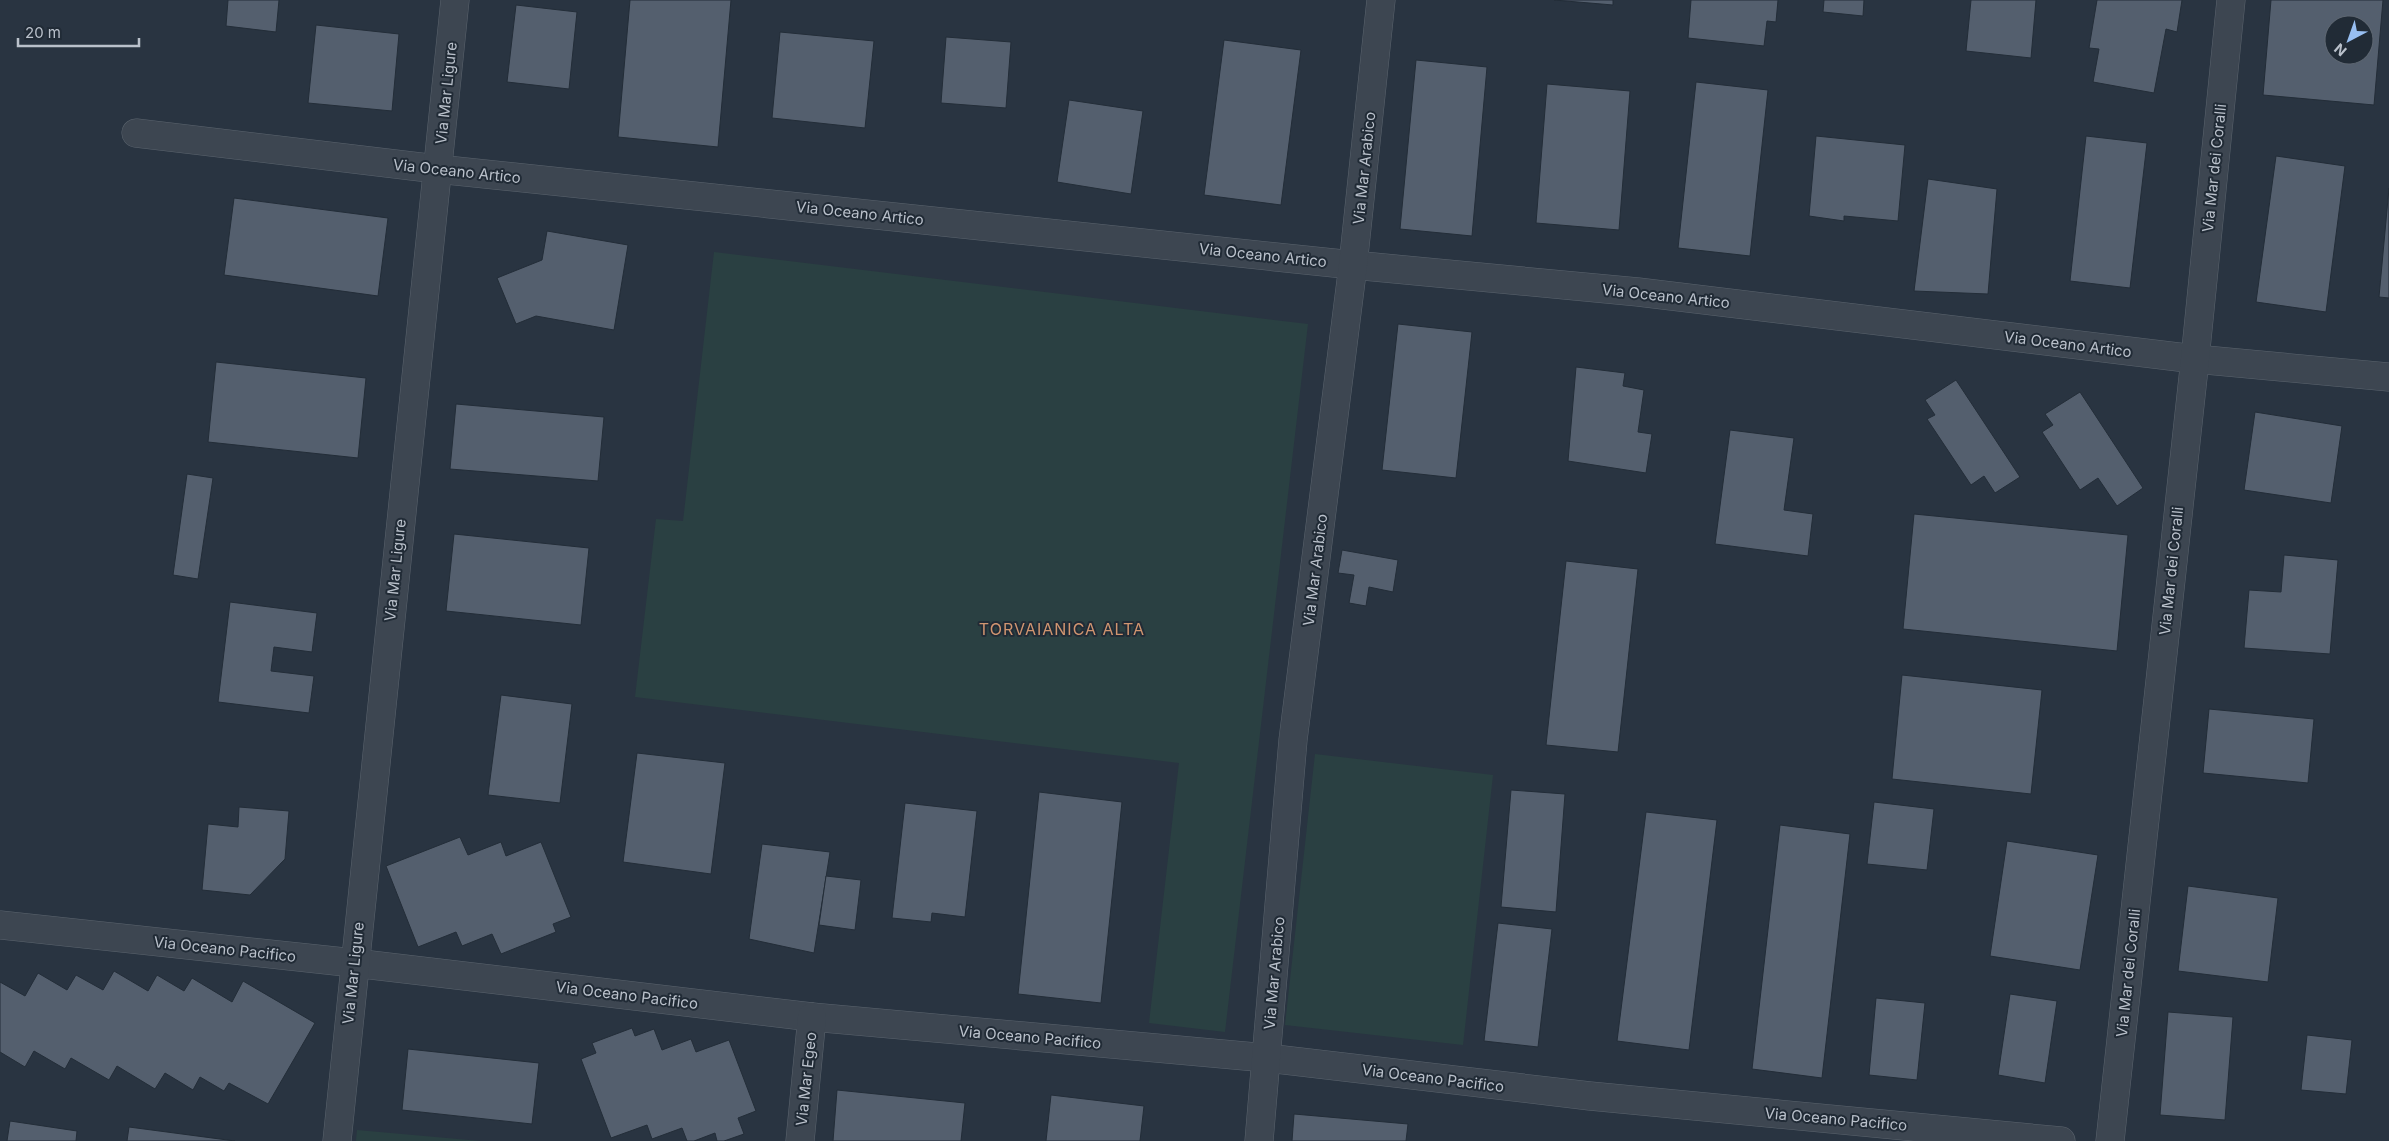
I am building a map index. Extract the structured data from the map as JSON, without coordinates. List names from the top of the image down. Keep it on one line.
{"streets":{"street":["Via Mar Ligure","Via Mar Arabico","Via Mar dei Coralli","Via Oceano Artico","Via Oceano Pacifico","Via Mar Egeo"]},"crossings":[["Via Mar Ligure","Via Oceano Artico"],["Via Mar Ligure","Via Oceano Pacifico"],["Via Mar Arabico","Via Oceano Artico"],["Via Mar Arabico","Via Oceano Pacifico"],["Via Mar dei Coralli","Via Oceano Artico"],["Via Oceano Pacifico","Via Mar Egeo"]],"districts":["TORVAIANICA ALTA"],"scale_bar":"20 m","north":"bottom left"}
